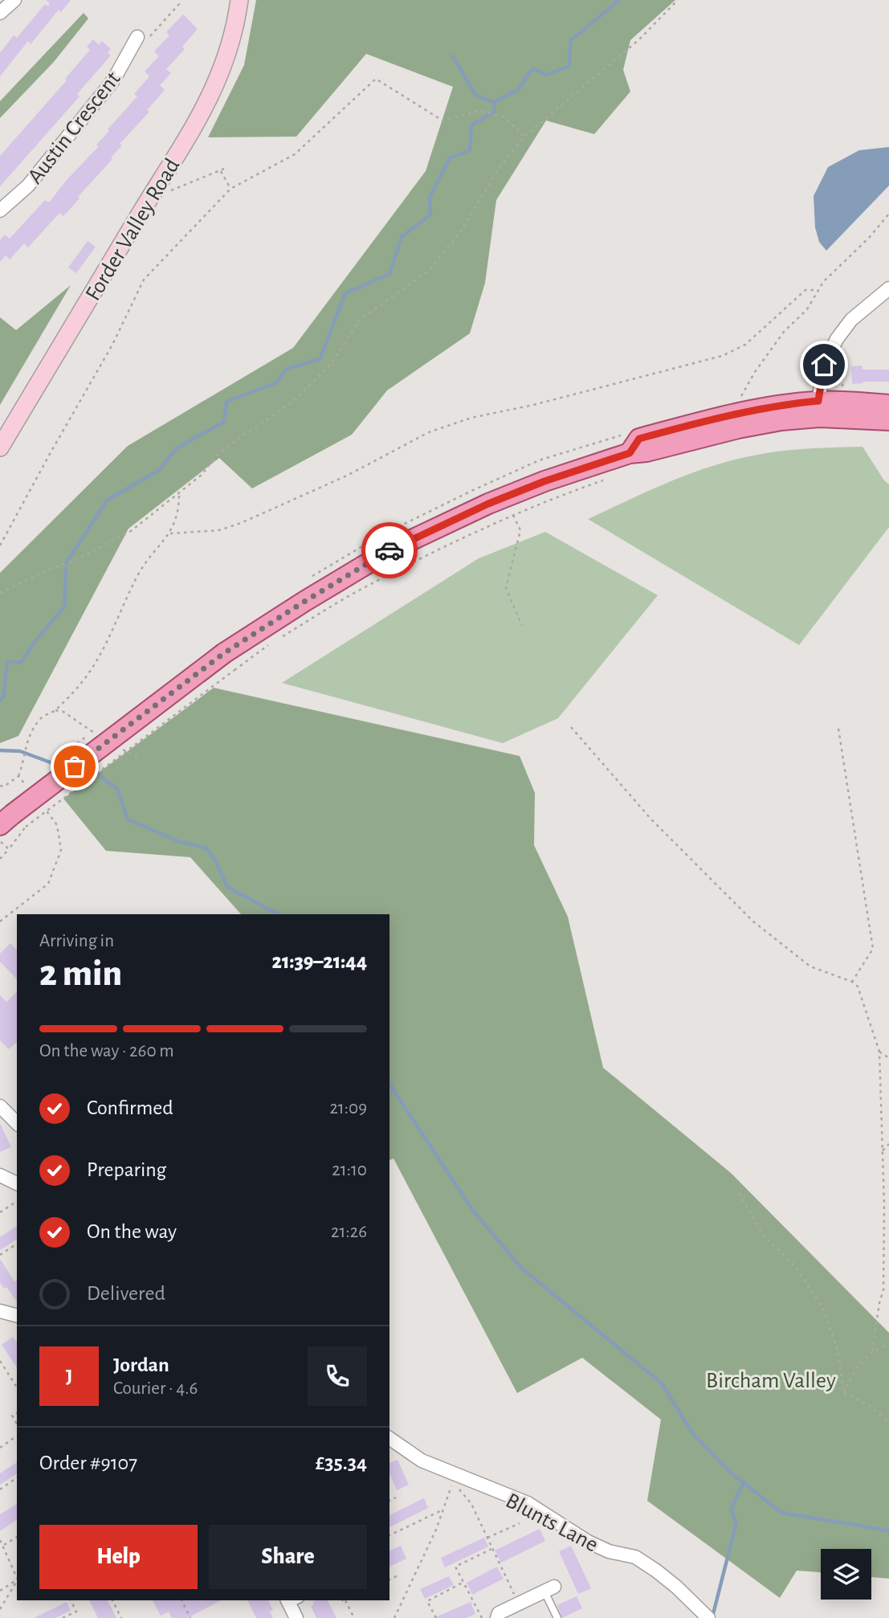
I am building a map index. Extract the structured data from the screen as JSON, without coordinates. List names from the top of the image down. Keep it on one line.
{"streets":{"main road":["Forder Valley Road"],"street":["Austin Crescent","Blunts Lane"]},"parks":["Bircham Valley"],"page":{"heading":["2 min","Arriving in","21:39–21:44"],"panel":["Jordan","Courier · 4.6","Order #9107","£35.34"],"bar":"On the way · 260 m","list":[["Confirmed","21:09"],["Preparing","21:10"],["On the way","21:26"],"Delivered"],"round":"J","buttons":["Help","Share"]}}
